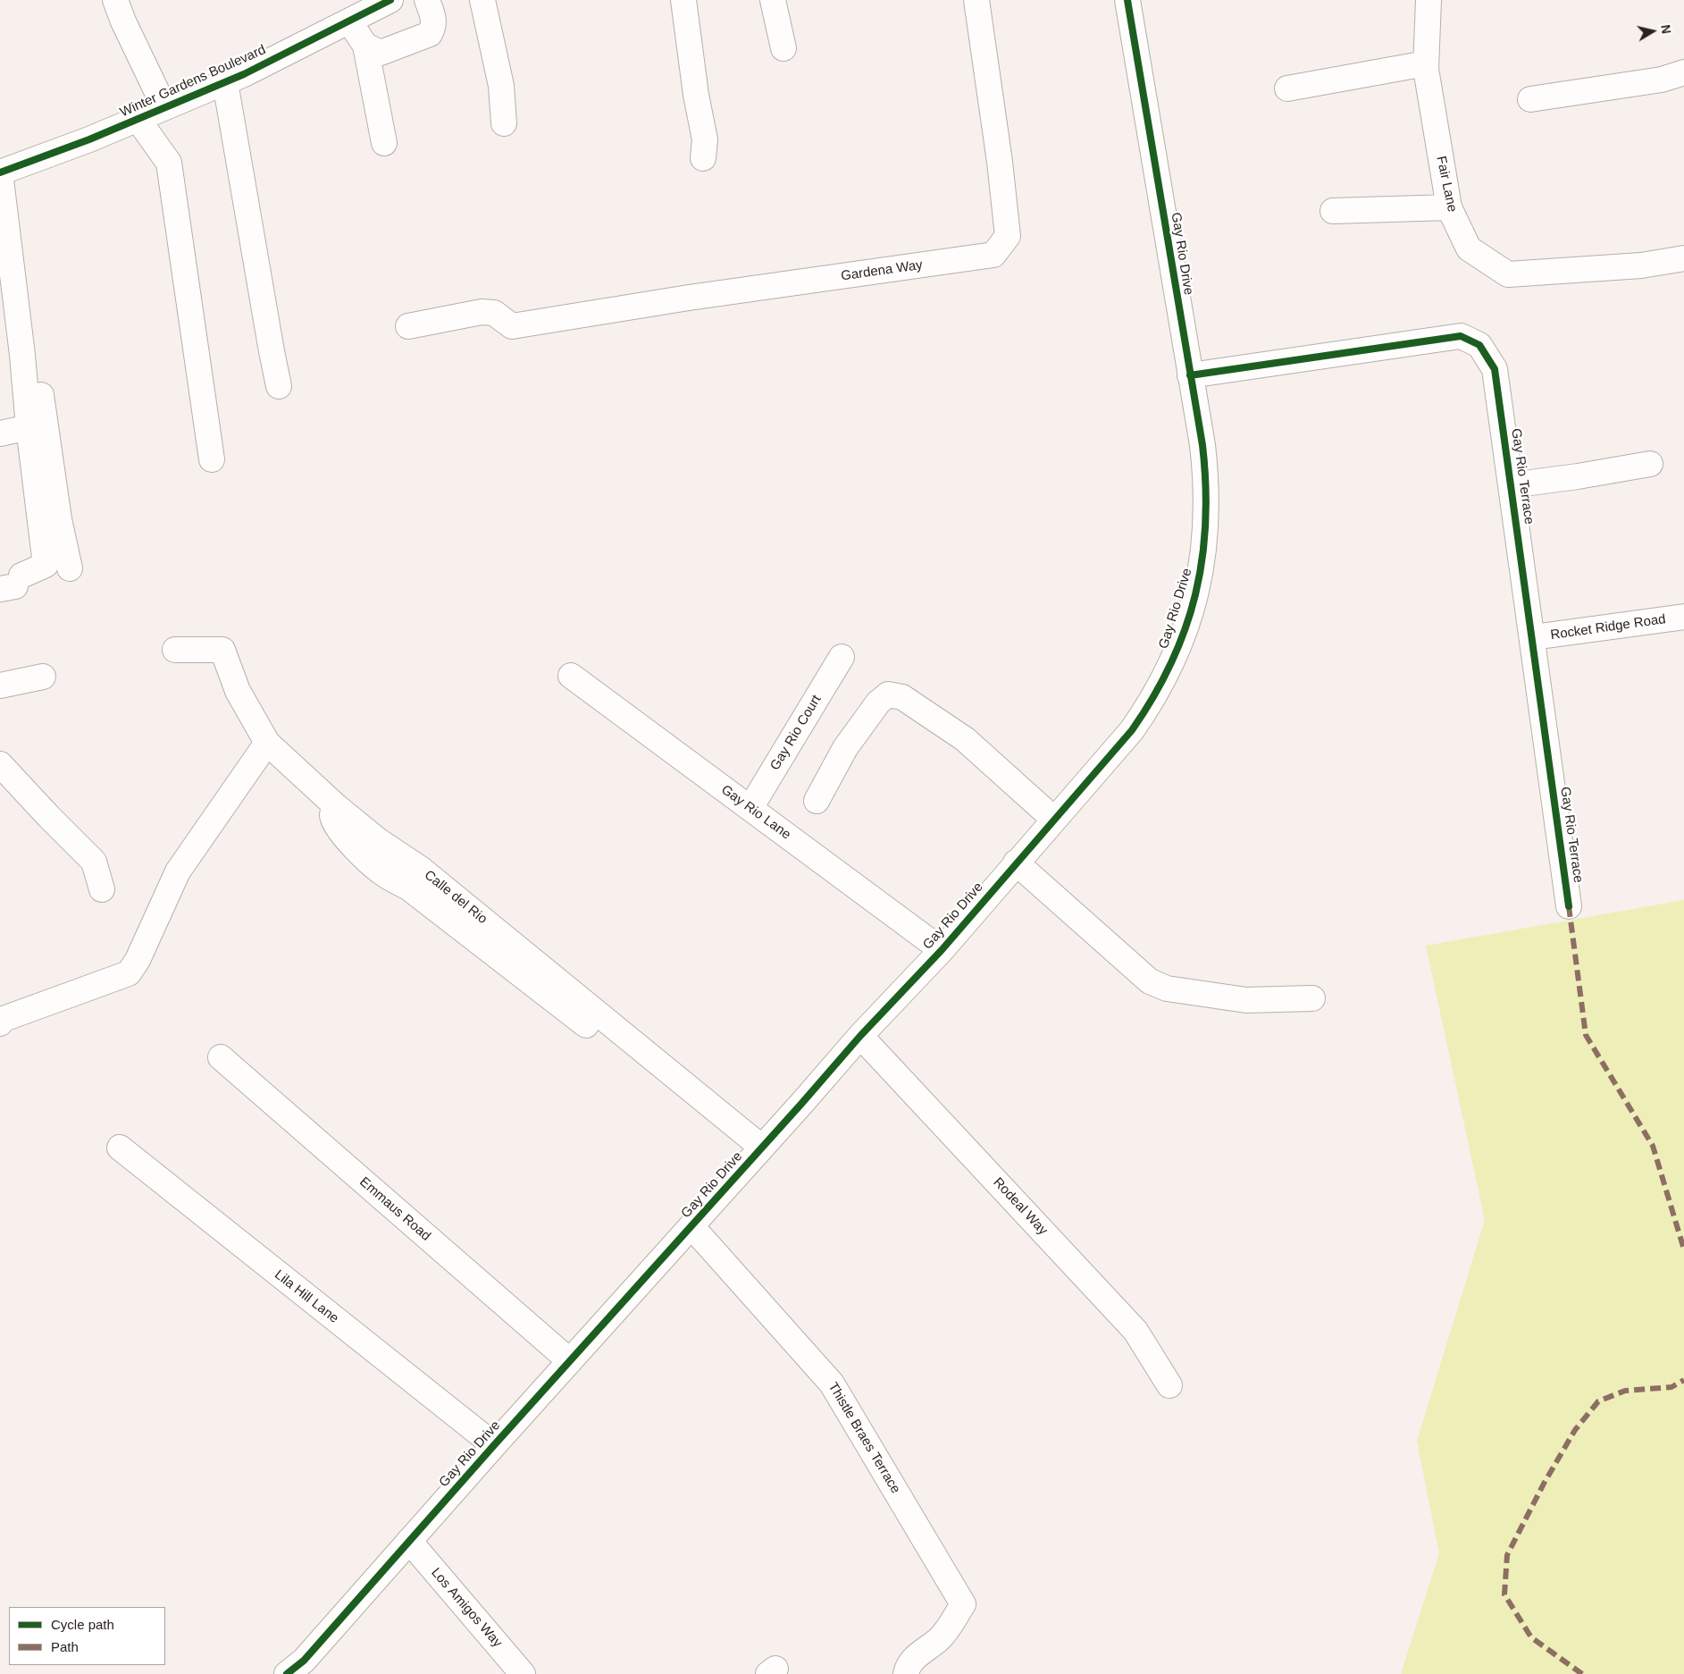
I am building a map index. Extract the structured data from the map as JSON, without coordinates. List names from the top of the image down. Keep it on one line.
{"streets":{"street":["Winter Gardens Boulevard","Fair Lane","Gay Rio Drive","Gardena Way","Gay Rio Terrace","Rocket Ridge Road","Gay Rio Court","Gay Rio Lane","Calle del Rio","Rodeal Way","Emmaus Road","Lila Hill Lane","Thistle Braes Terrace","Los Amigos Way"]},"crossings":[["Gay Rio Drive","Gay Rio Terrace"],["Gay Rio Drive","Gay Rio Lane"],["Gay Rio Drive","Calle del Rio"],["Gay Rio Drive","Rodeal Way"],["Gay Rio Drive","Emmaus Road"],["Gay Rio Drive","Lila Hill Lane"],["Gay Rio Drive","Thistle Braes Terrace"],["Gay Rio Drive","Los Amigos Way"],["Gay Rio Terrace","Rocket Ridge Road"],["Gay Rio Court","Gay Rio Lane"]],"legend":["Cycle path","Path"],"north":"right"}
